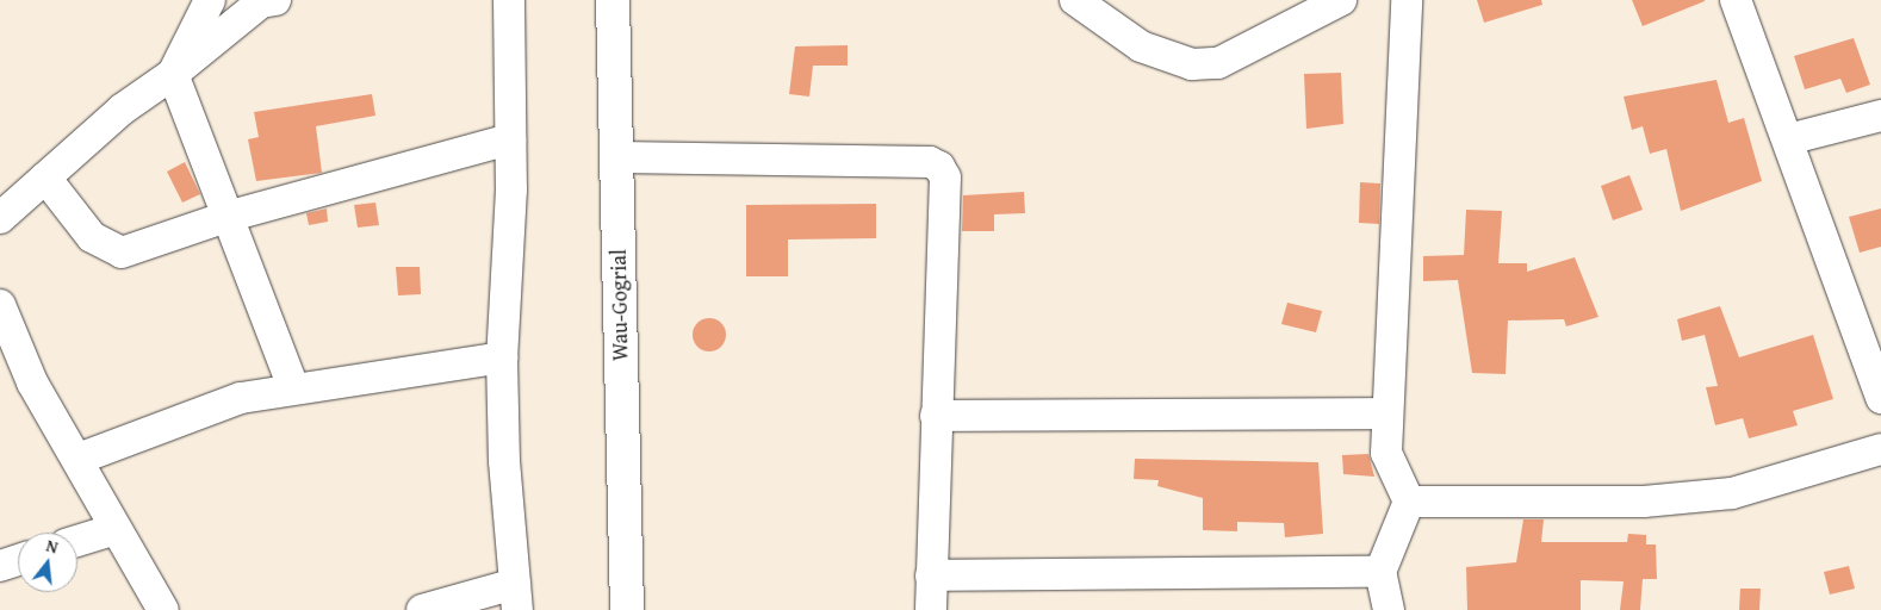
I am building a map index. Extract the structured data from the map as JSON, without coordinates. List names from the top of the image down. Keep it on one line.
{"streets":{"main road":["Wau-Gogrial"]},"north":"top"}
